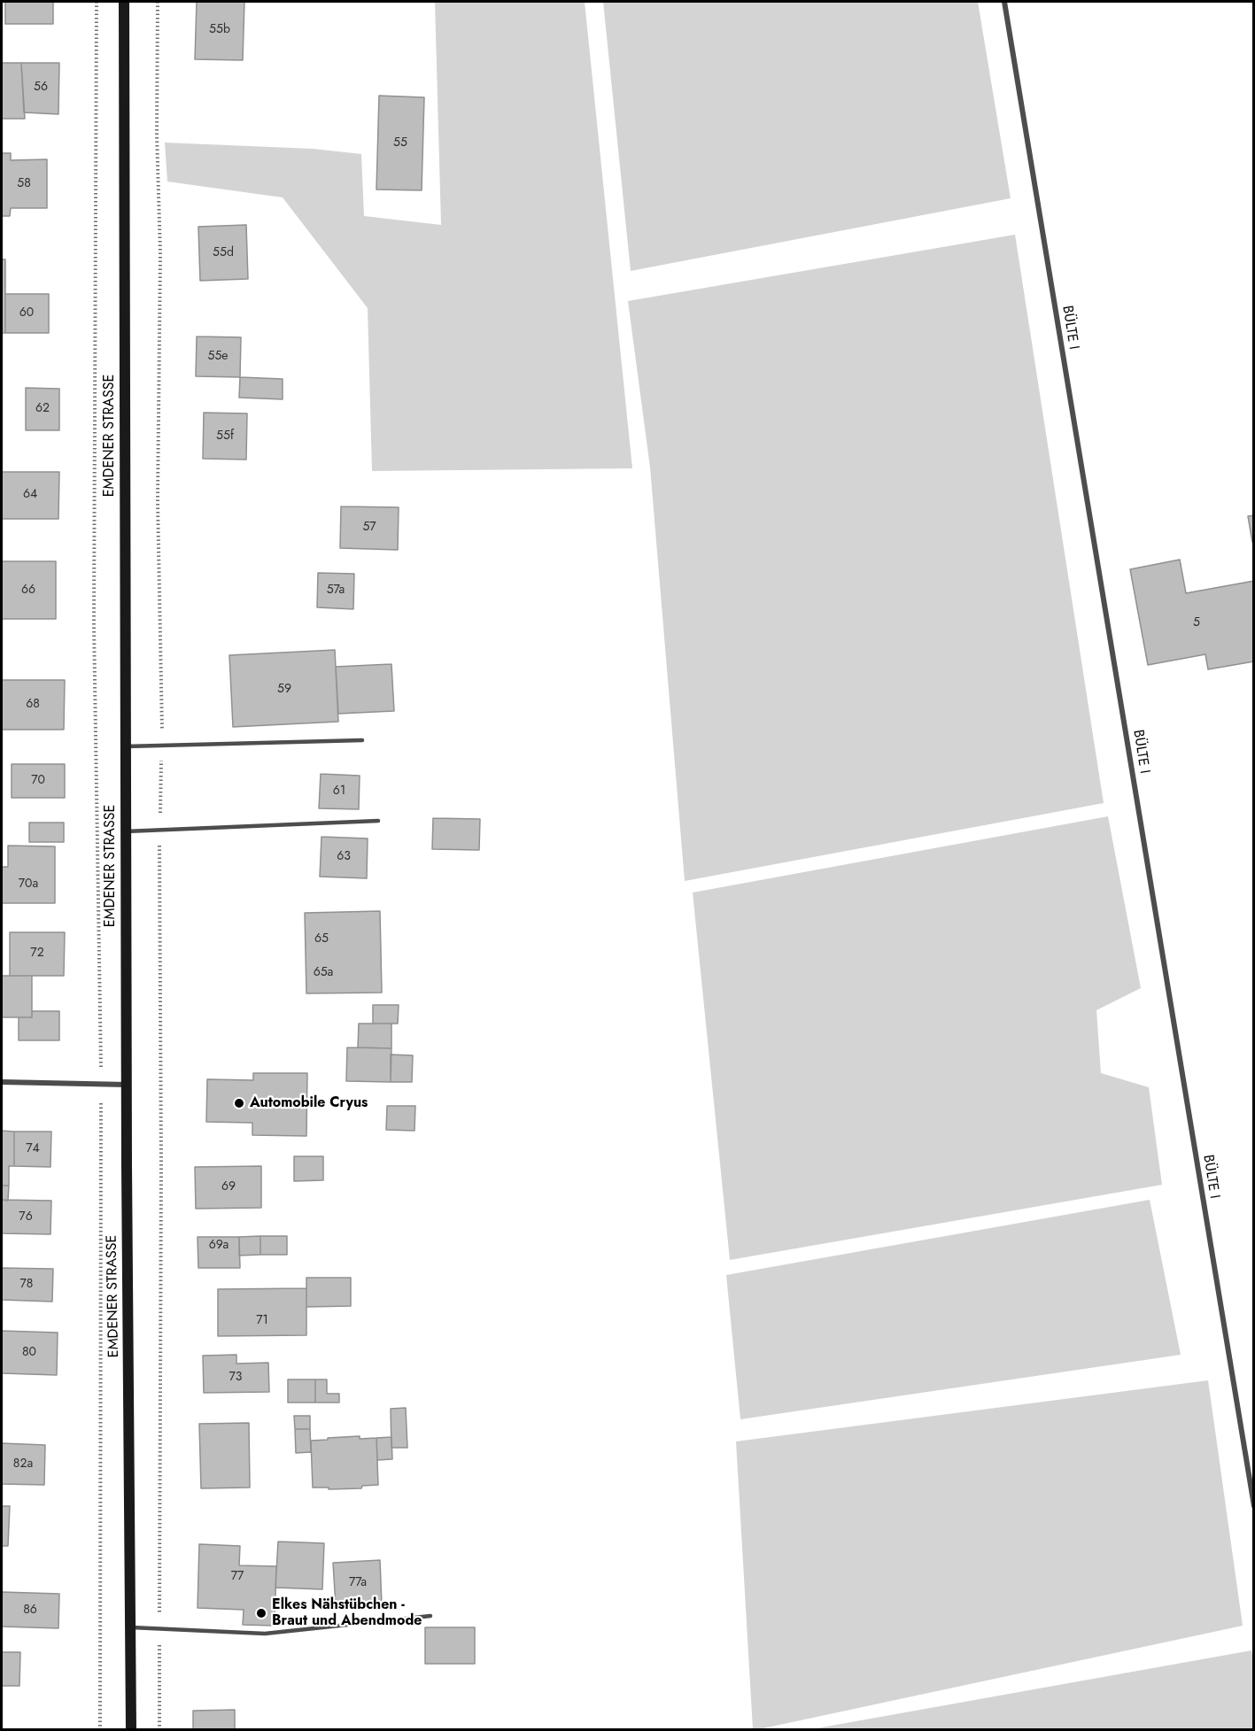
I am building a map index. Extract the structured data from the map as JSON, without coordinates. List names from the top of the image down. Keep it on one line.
{"streets":{"street":["BÜLTE I","EMDENER STRASSE"]},"places":["Automobile Cryus","Elkes Nähstübchen - Braut und Abendmode"],"house_numbers":["55b","56","55","58","55d","60","55e","62","55f","64","57","66","57a","5","59","68","70","61","63","70a","65","72","65a","74","69","76","69a","78","71","80","73","82a","77","77a","86"]}
